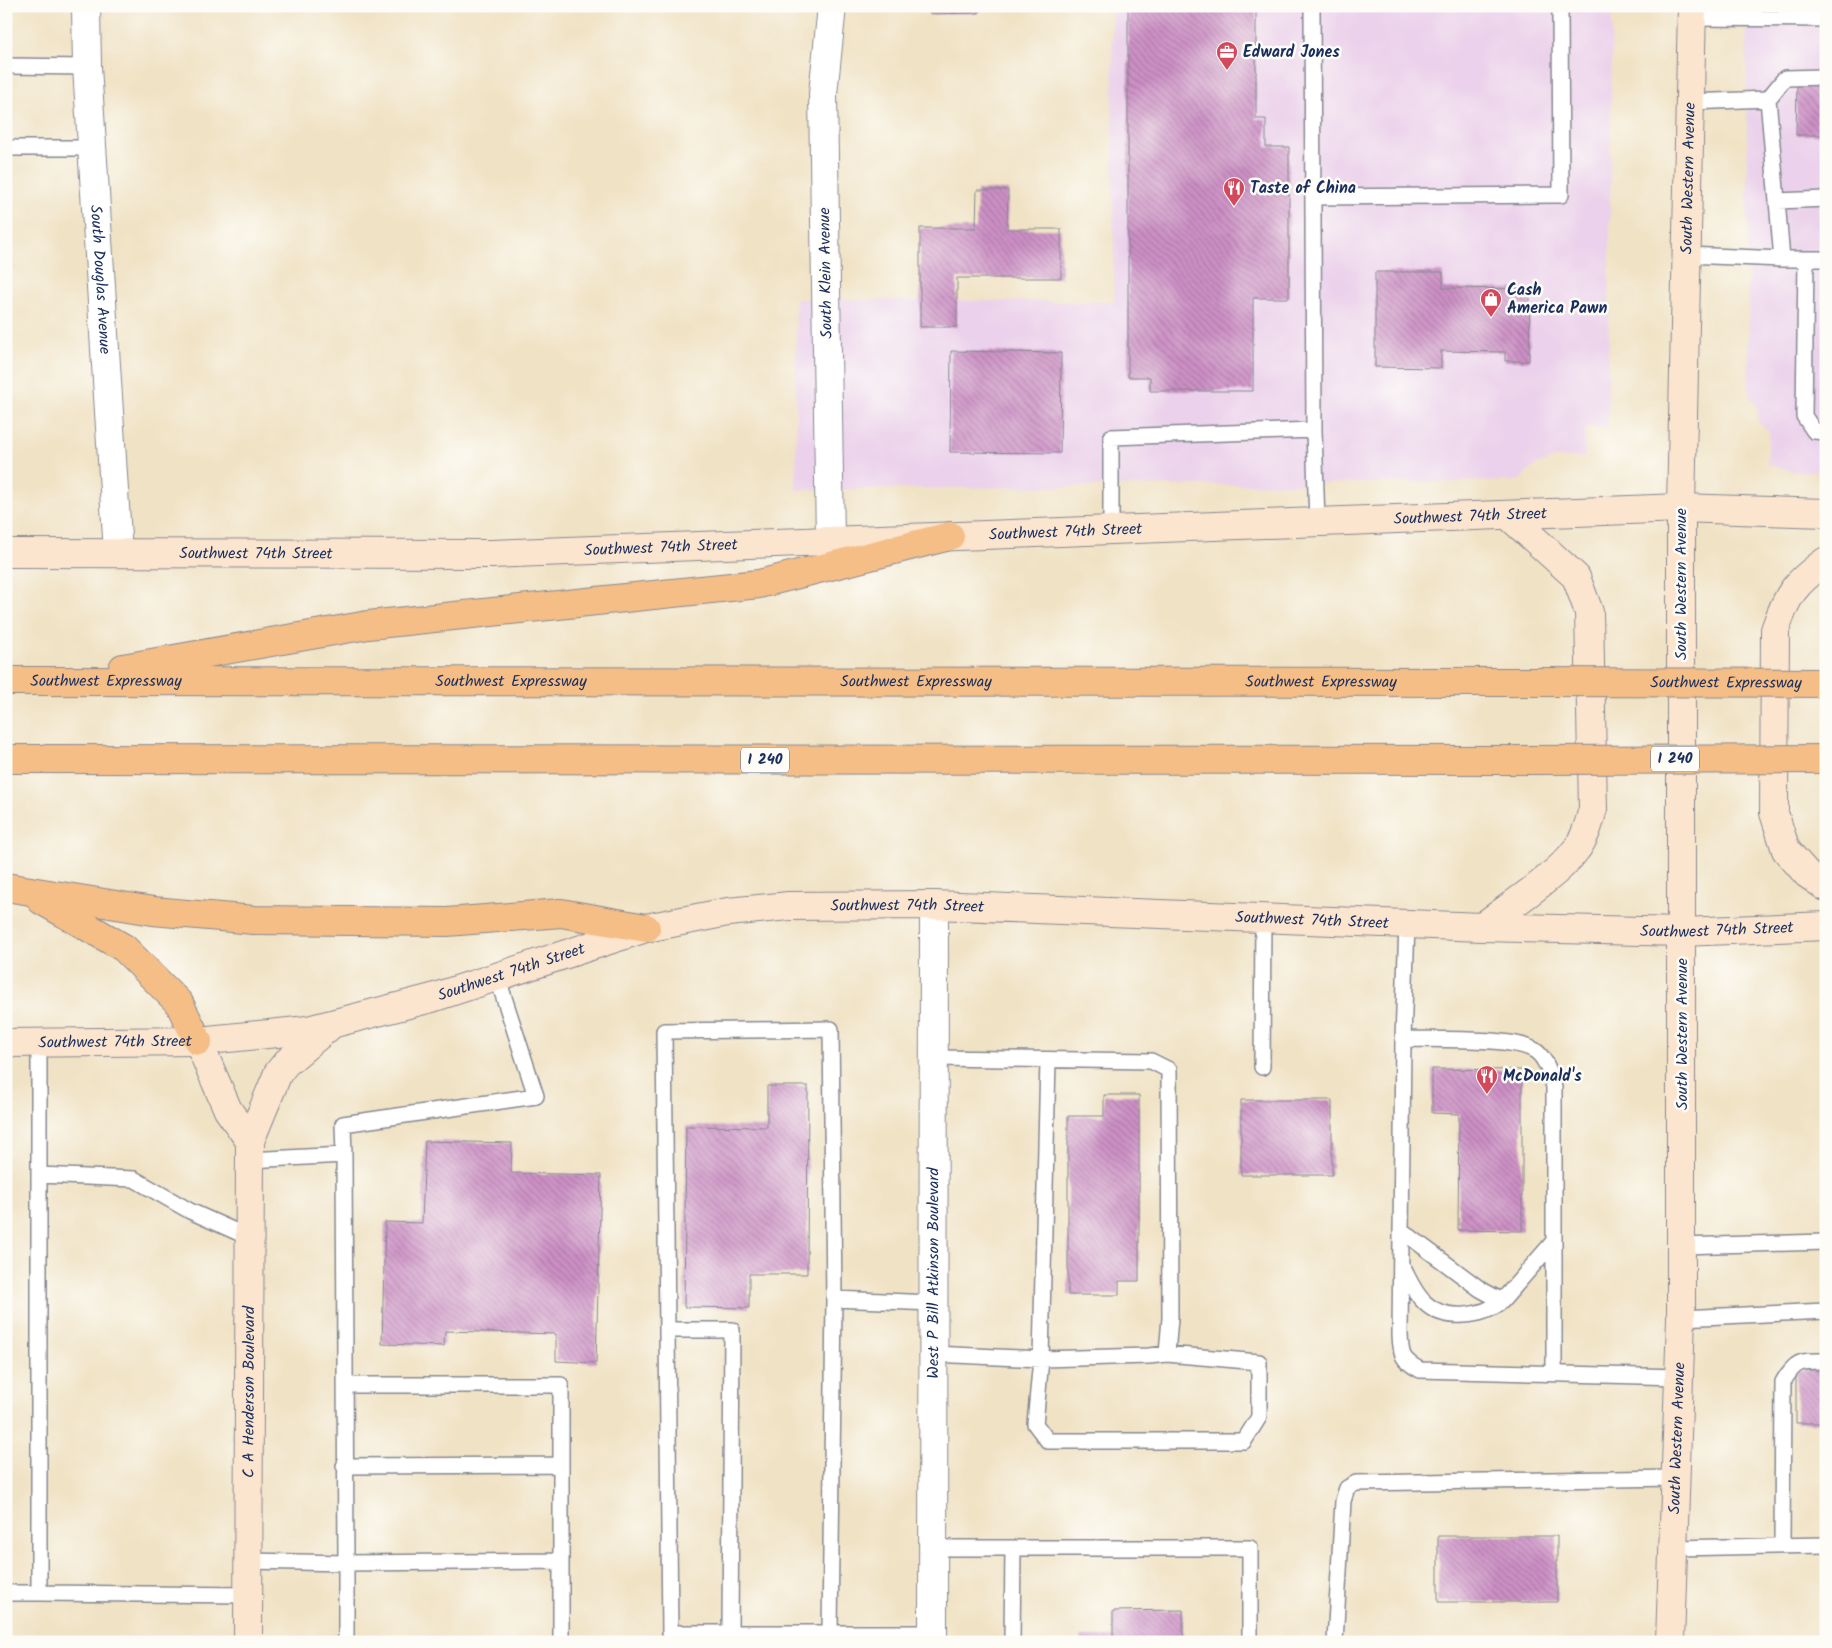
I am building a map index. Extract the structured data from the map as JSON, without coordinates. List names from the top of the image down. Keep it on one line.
{"streets":{"highway":["Southwest Expressway","I 240"],"main road":["South Western Avenue","Southwest 74th Street","C A Henderson Boulevard"],"street":["South Klein Avenue","South Douglas Avenue","West P Bill Atkinson Boulevard"]},"crossings":[["South Western Avenue","Southwest 74th Street"],["South Klein Avenue","Southwest 74th Street"],["South Douglas Avenue","Southwest 74th Street"],["Southwest 74th Street","West P Bill Atkinson Boulevard"],["Southwest 74th Street","C A Henderson Boulevard"]],"places":{"office":["Edward Jones"],"restaurant":["Taste of China","McDonald's"],"shop":["Cash America Pawn"]}}
